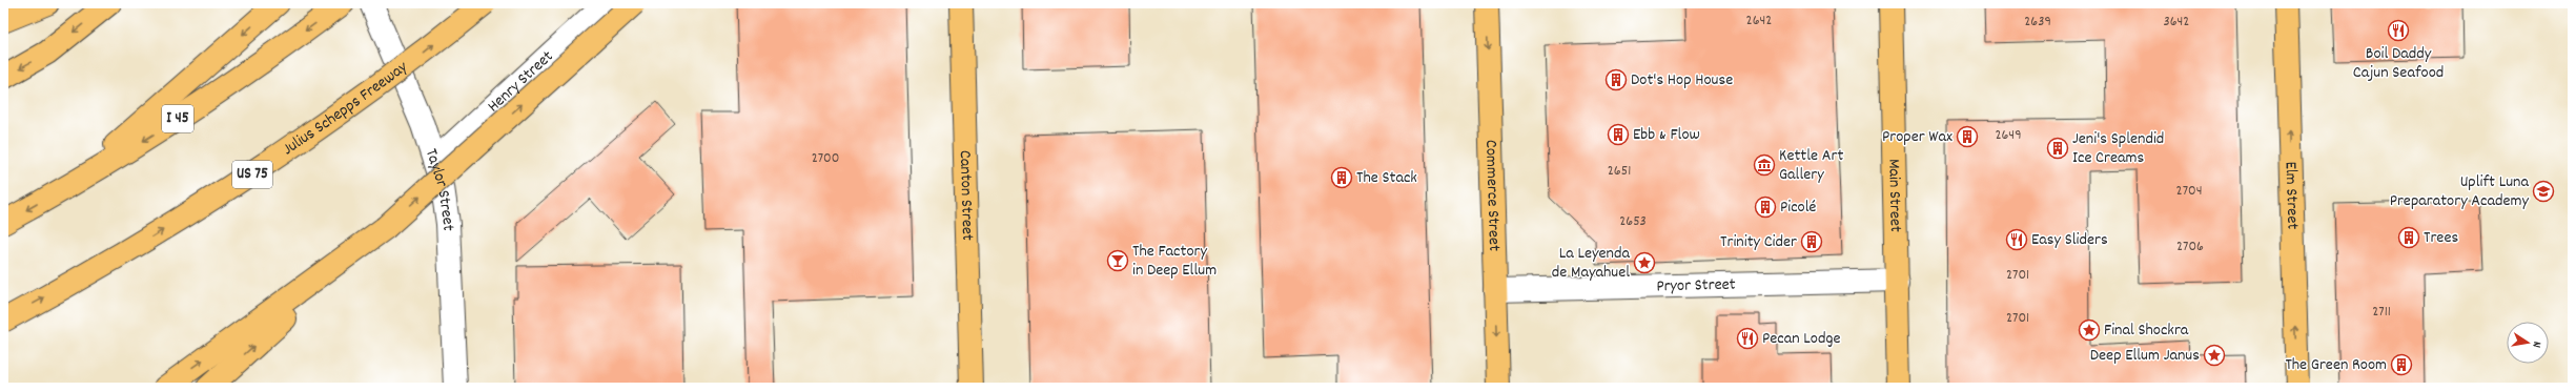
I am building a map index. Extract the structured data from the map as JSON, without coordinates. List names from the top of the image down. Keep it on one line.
{"streets":{"main road":["Julius Schepps Freeway","I 45","US 75","Canton Street","Commerce Street","Main Street","Elm Street"],"street":["Henry Street","Taylor Street","Pryor Street"]},"crossings":[["Henry Street","Taylor Street"],["Commerce Street","Pryor Street"],["Main Street","Pryor Street"]],"one_way":["Commerce Street","Elm Street"],"places":{"restaurant":["Boil Daddy Cajun Seafood","Easy Sliders","Pecan Lodge"],"building":["Dot's Hop House","Ebb & Flow","Proper Wax","Jeni's Splendid Ice Creams","The Stack","Picolé","Trees","Trinity Cider","The Green Room"],"museum":["Kettle Art Gallery"],"school or university":["Uplift Luna Preparatory Academy"],"bar":["The Factory in Deep Ellum"],"place":["La Leyenda de Mayahuel","Final Shockra","Deep Ellum Janus"]},"house_numbers":["2642","2639","3642","2649","2700","2651","2704","2653","2706","2701","2711","2701"],"north":"right"}
